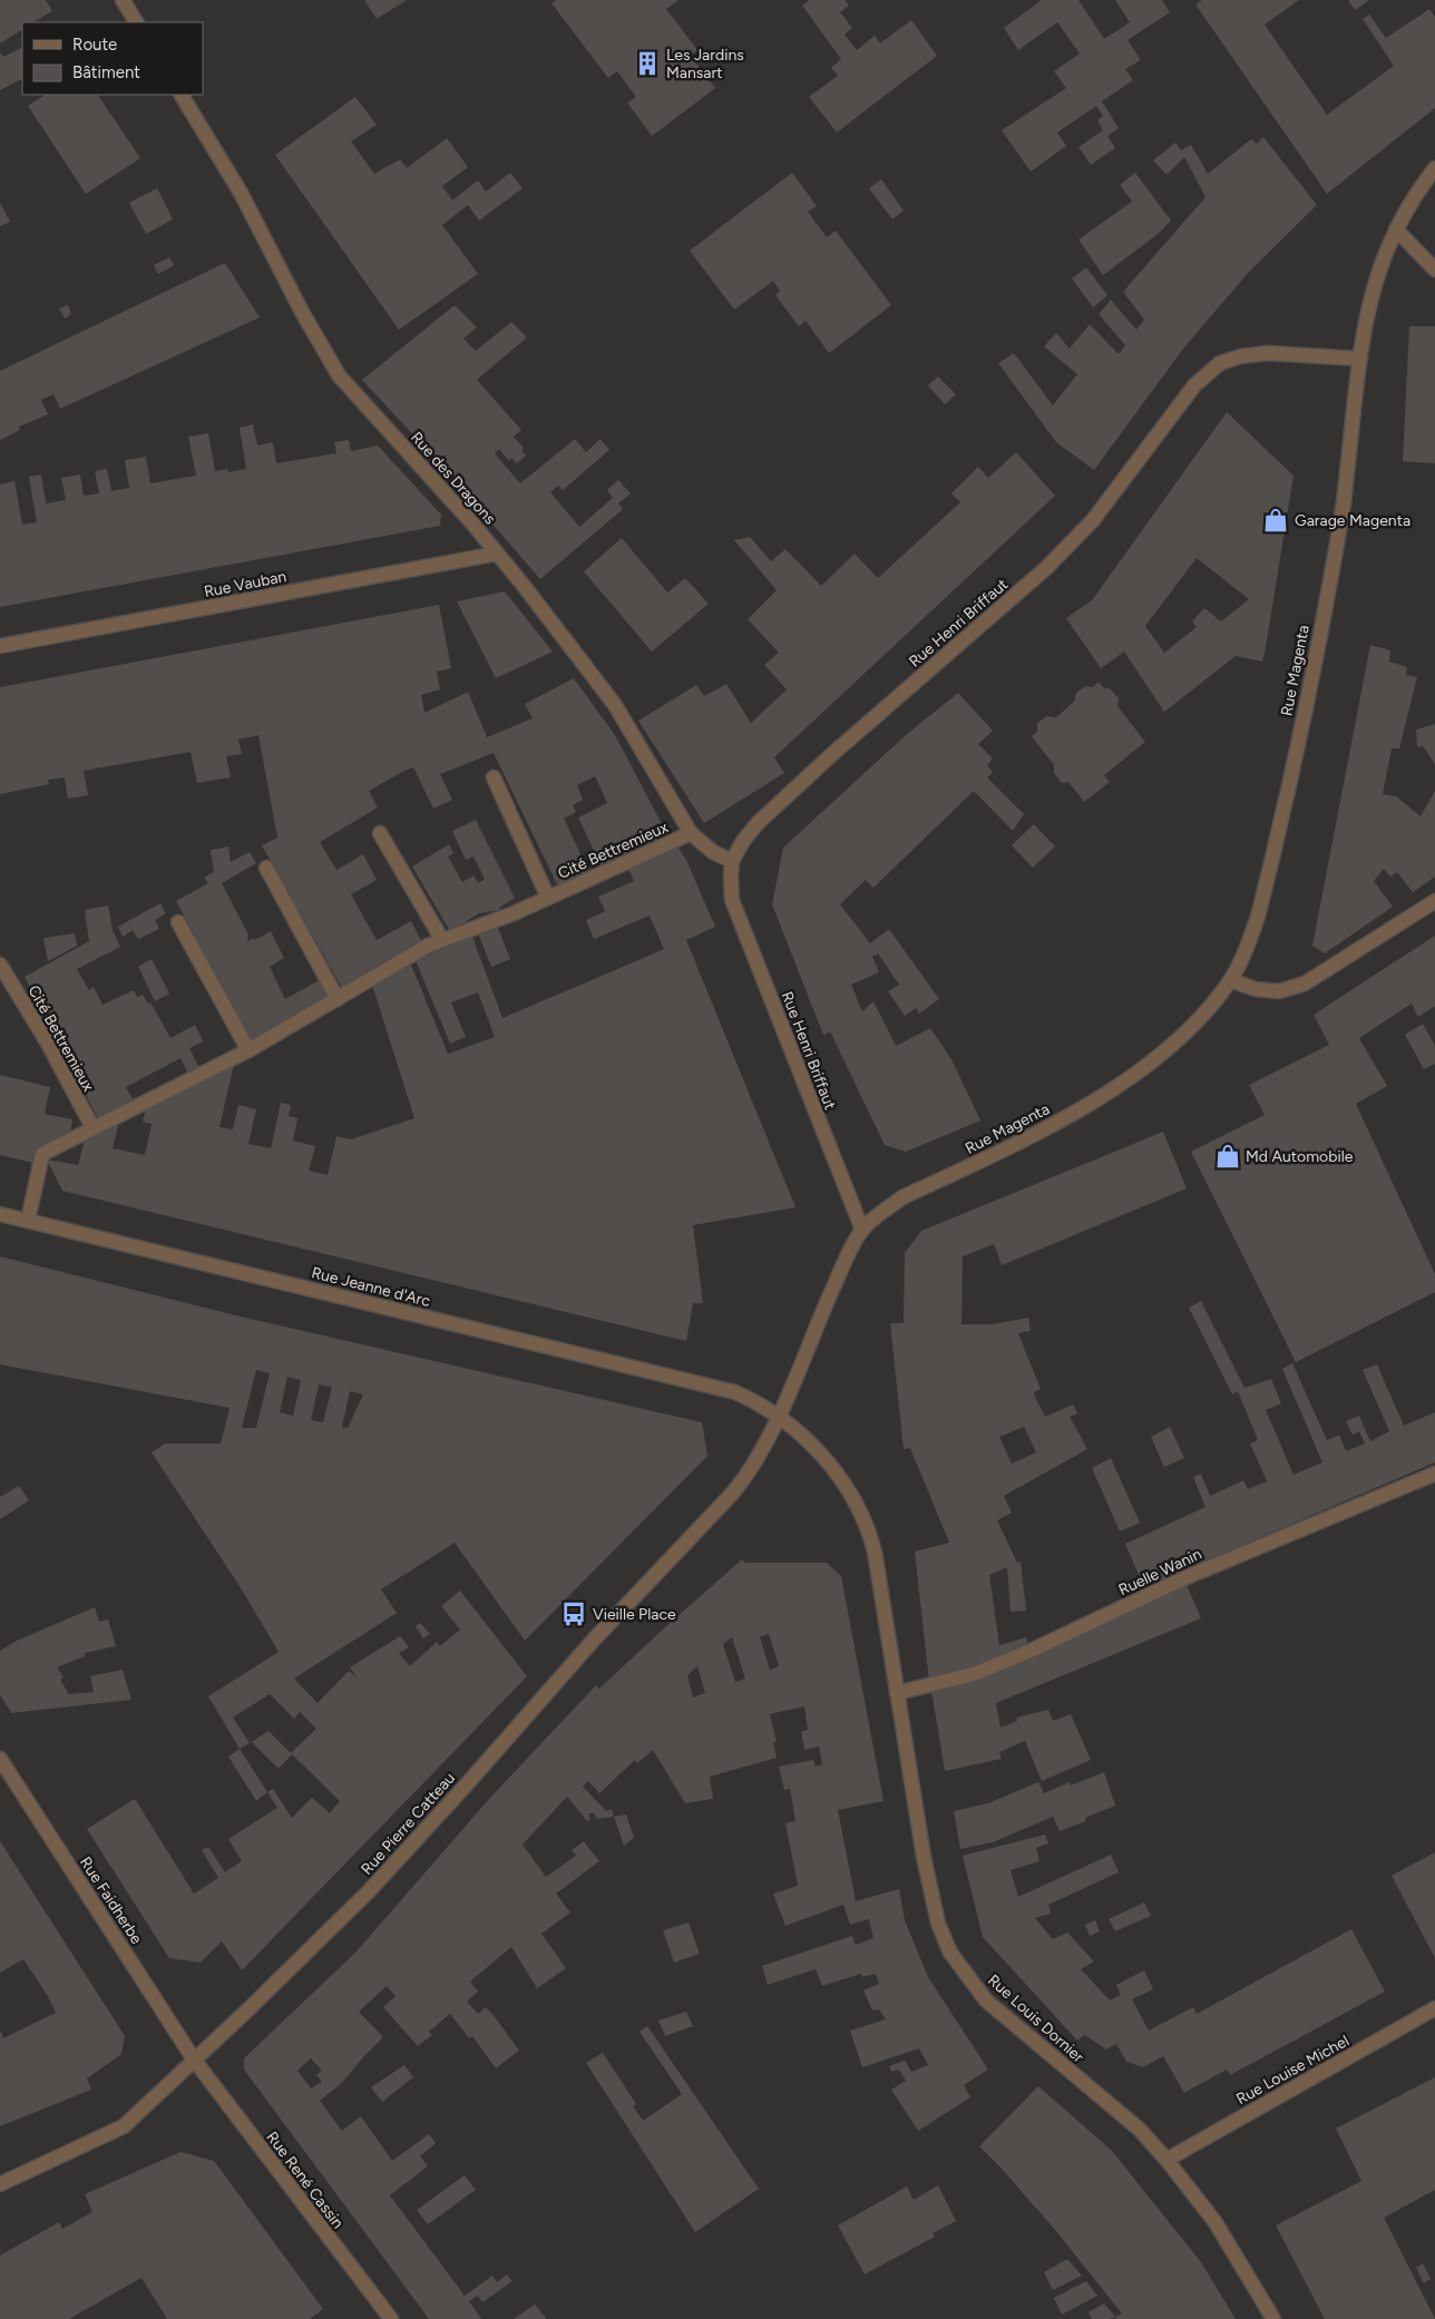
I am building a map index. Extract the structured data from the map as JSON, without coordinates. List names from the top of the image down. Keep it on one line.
{"streets":{"street":["Rue des Dragons","Rue Vauban","Rue Henri Briffaut","Rue Magenta","Cité Bettremieux","Rue Jeanne d'Arc","Ruelle Wanin","Rue Pierre Catteau","Rue Faidherbe","Rue Louis Dornier","Rue Louise Michel","Rue René Cassin"]},"crossings":[["Rue des Dragons","Rue Vauban"],["Rue des Dragons","Rue Henri Briffaut"],["Rue des Dragons","Cité Bettremieux"],["Rue Henri Briffaut","Rue Magenta"],["Rue Magenta","Rue Jeanne d'Arc"],["Rue Magenta","Rue Pierre Catteau"],["Rue Magenta","Rue Louis Dornier"],["Cité Bettremieux","Rue Jeanne d'Arc"],["Rue Jeanne d'Arc","Rue Pierre Catteau"],["Rue Jeanne d'Arc","Rue Louis Dornier"],["Ruelle Wanin","Rue Louis Dornier"],["Rue Pierre Catteau","Rue Faidherbe"],["Rue Pierre Catteau","Rue Louis Dornier"],["Rue Pierre Catteau","Rue René Cassin"],["Rue Faidherbe","Rue René Cassin"],["Rue Louis Dornier","Rue Louise Michel"]],"places":{"building":["Les Jardins Mansart"],"shop":["Garage Magenta","Md Automobile"],"bus stop":["Vieille Place"]},"legend":["Route","Bâtiment"]}
